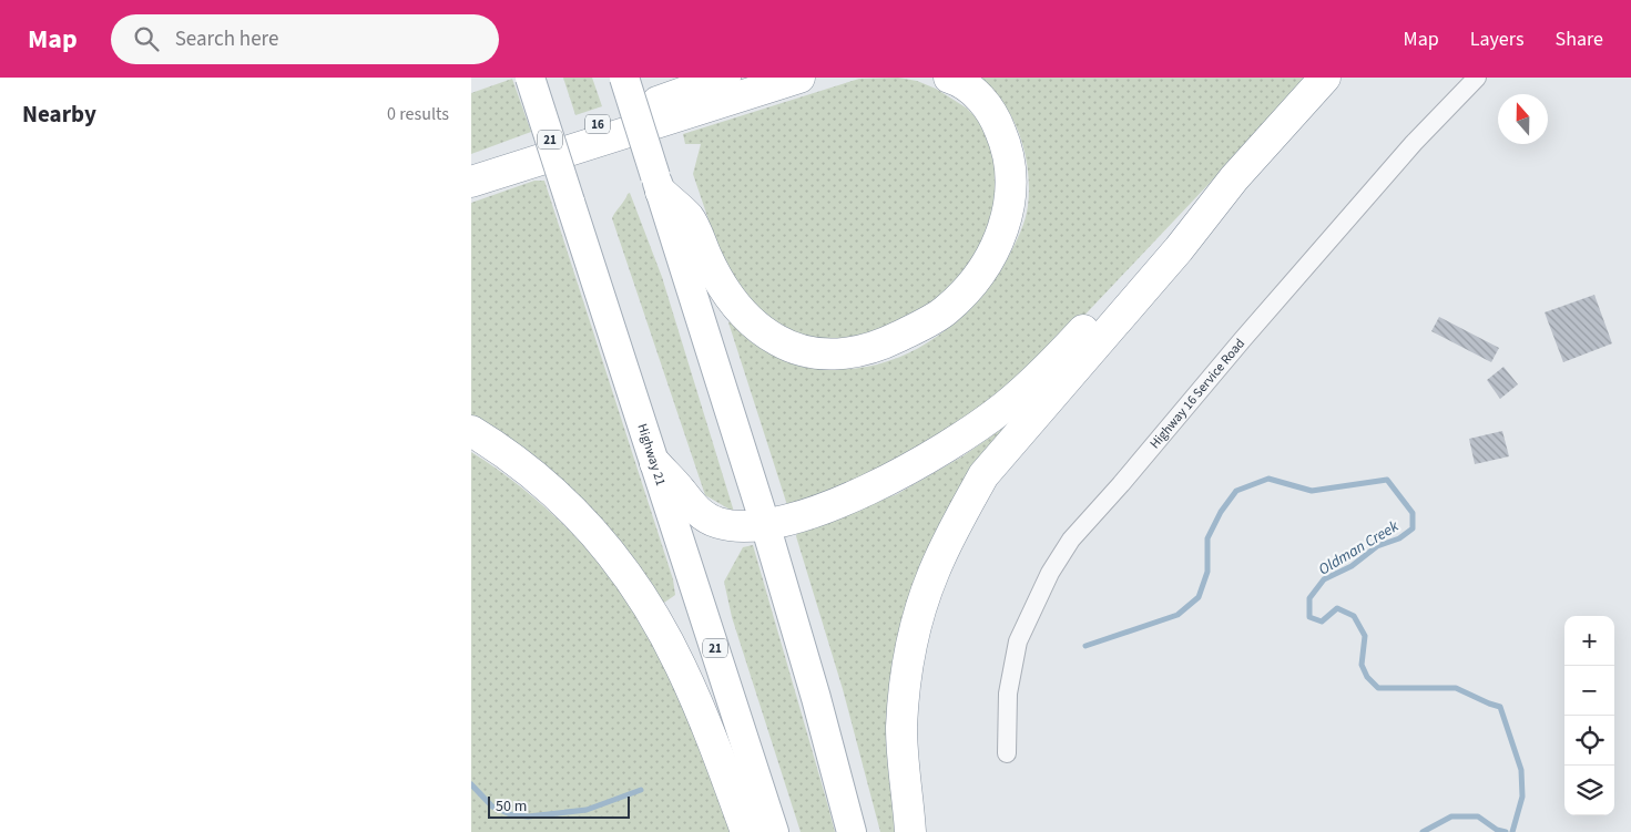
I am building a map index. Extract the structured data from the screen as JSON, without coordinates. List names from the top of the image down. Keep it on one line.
{"streets":{"highway":["16"],"main road":["21","Highway 21"],"street":["Highway 16 Service Road"]},"water":["Oldman Creek"],"scale_bar":"50 m","north":"top","page":{"header":"Map","search":"Search here","nav":["Map","Layers","Share"],"heading":["Nearby","0 results"],"map_buttons":["+","−"],"scale":"50 m"}}
